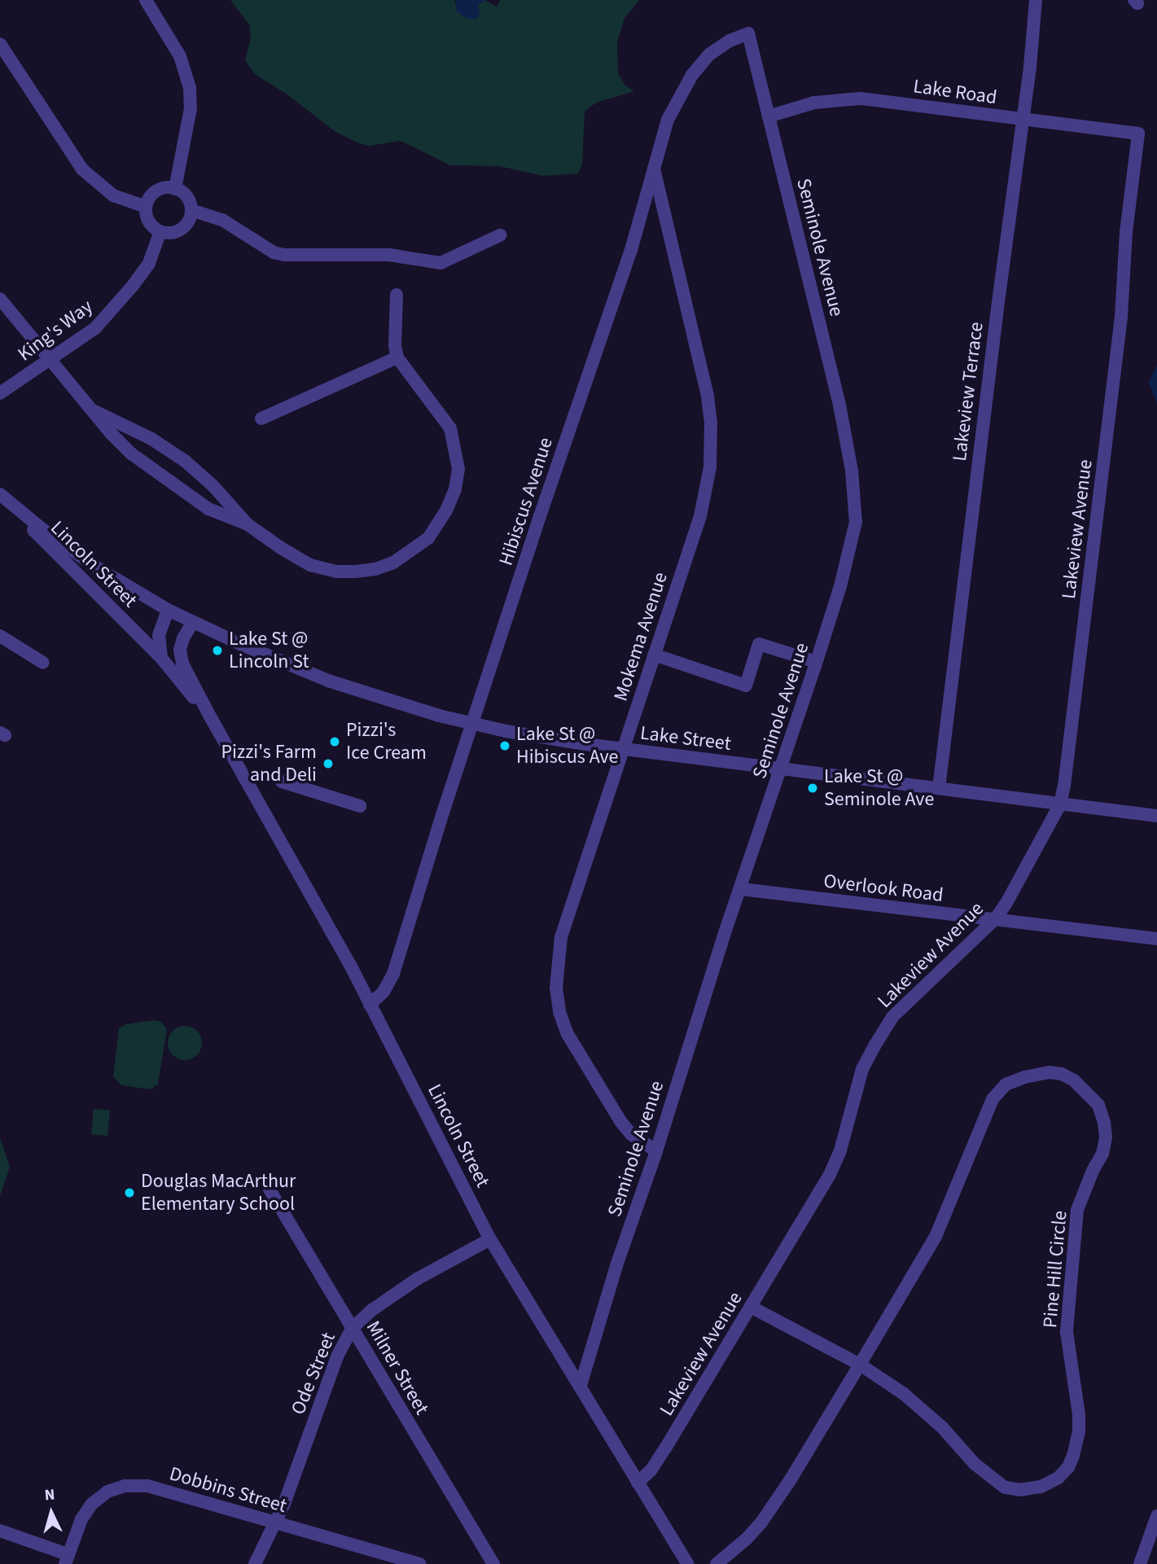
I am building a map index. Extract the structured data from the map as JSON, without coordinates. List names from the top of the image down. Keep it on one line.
{"streets":{"street":["Lake Road","Seminole Avenue","King's Way","Lakeview Terrace","Hibiscus Avenue","Lakeview Avenue","Lincoln Street","Mokema Avenue","Lake Street","Overlook Road","Pine Hill Circle","Milner Street","Ode Street","Dobbins Street"]},"crossings":[["Lake Road","Seminole Avenue"],["Lake Road","Lakeview Terrace"],["Lake Road","Lakeview Avenue"],["Seminole Avenue","Hibiscus Avenue"],["Seminole Avenue","Lincoln Street"],["Seminole Avenue","Mokema Avenue"],["Seminole Avenue","Lake Street"],["Seminole Avenue","Overlook Road"],["Lakeview Terrace","Lake Street"],["Hibiscus Avenue","Lincoln Street"],["Hibiscus Avenue","Mokema Avenue"],["Hibiscus Avenue","Lake Street"],["Lakeview Avenue","Lincoln Street"],["Lakeview Avenue","Lake Street"],["Lakeview Avenue","Overlook Road"],["Lakeview Avenue","Pine Hill Circle"],["Lincoln Street","Lake Street"],["Lincoln Street","Ode Street"],["Mokema Avenue","Lake Street"],["Milner Street","Ode Street"],["Ode Street","Dobbins Street"]],"places":["Lake St @ Lincoln St","Pizzi's Ice Cream","Lake St @ Hibiscus Ave","Pizzi's Farm and Deli","Lake St @ Seminole Ave","Douglas MacArthur Elementary School"],"north":"top"}
